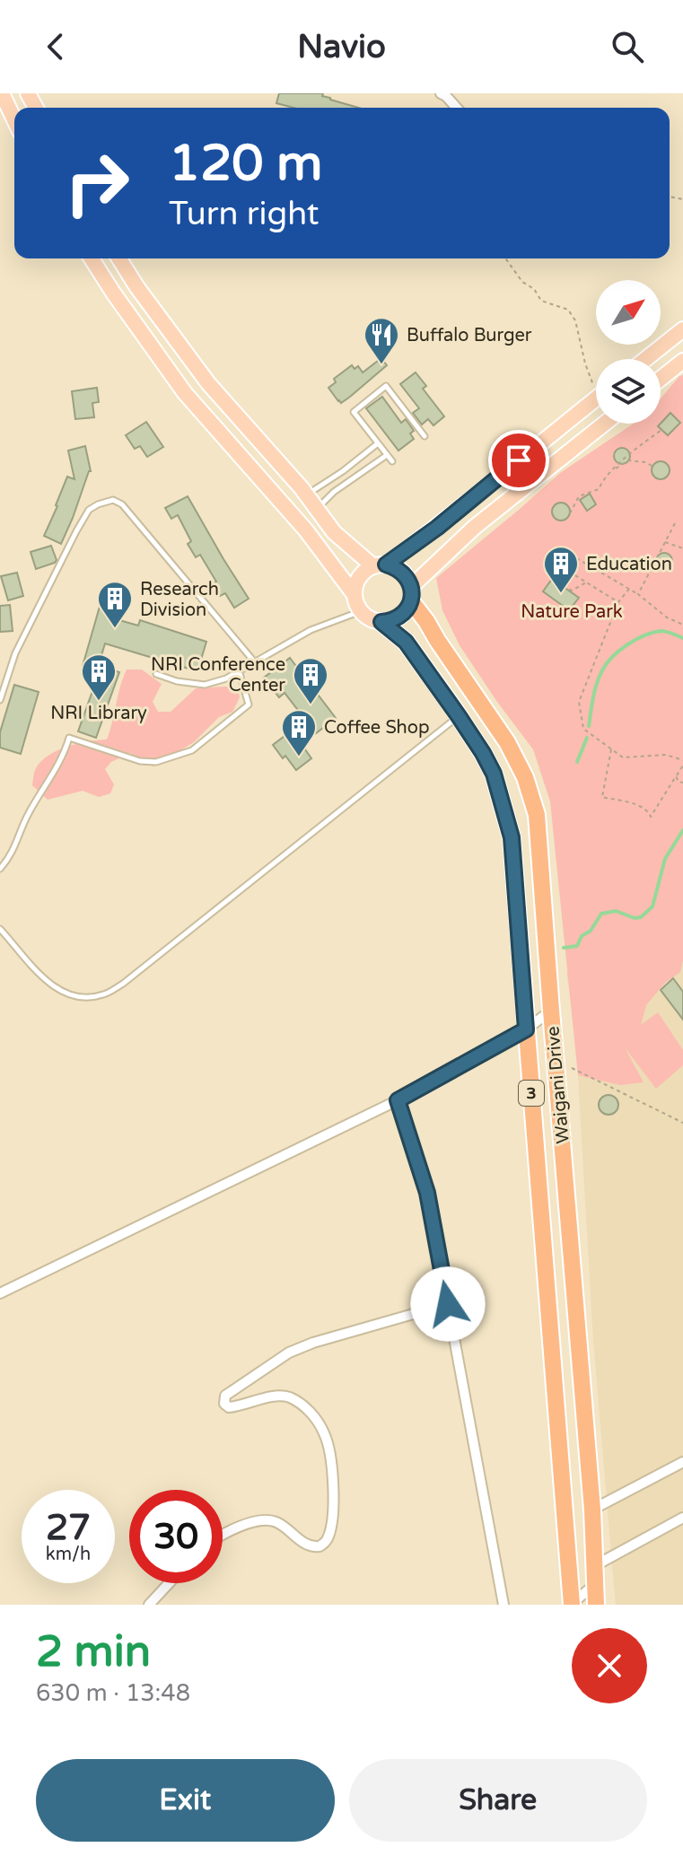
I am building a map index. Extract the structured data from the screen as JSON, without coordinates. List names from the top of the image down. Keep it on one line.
{"streets":{"highway":["Waigani Drive","3"]},"parks":["Nature Park"],"places":{"restaurant":["Buffalo Burger"],"building":["Education","Research Division","NRI Library","NRI Conference Center","Coffee Shop"]},"north":"top right","page":{"header":"Navio","turn":["120 m","Turn right"],"speed":"27 km/h","limit":"30","heading":["2 min","630 m · 13:48"],"buttons":["Exit","Share"]}}
